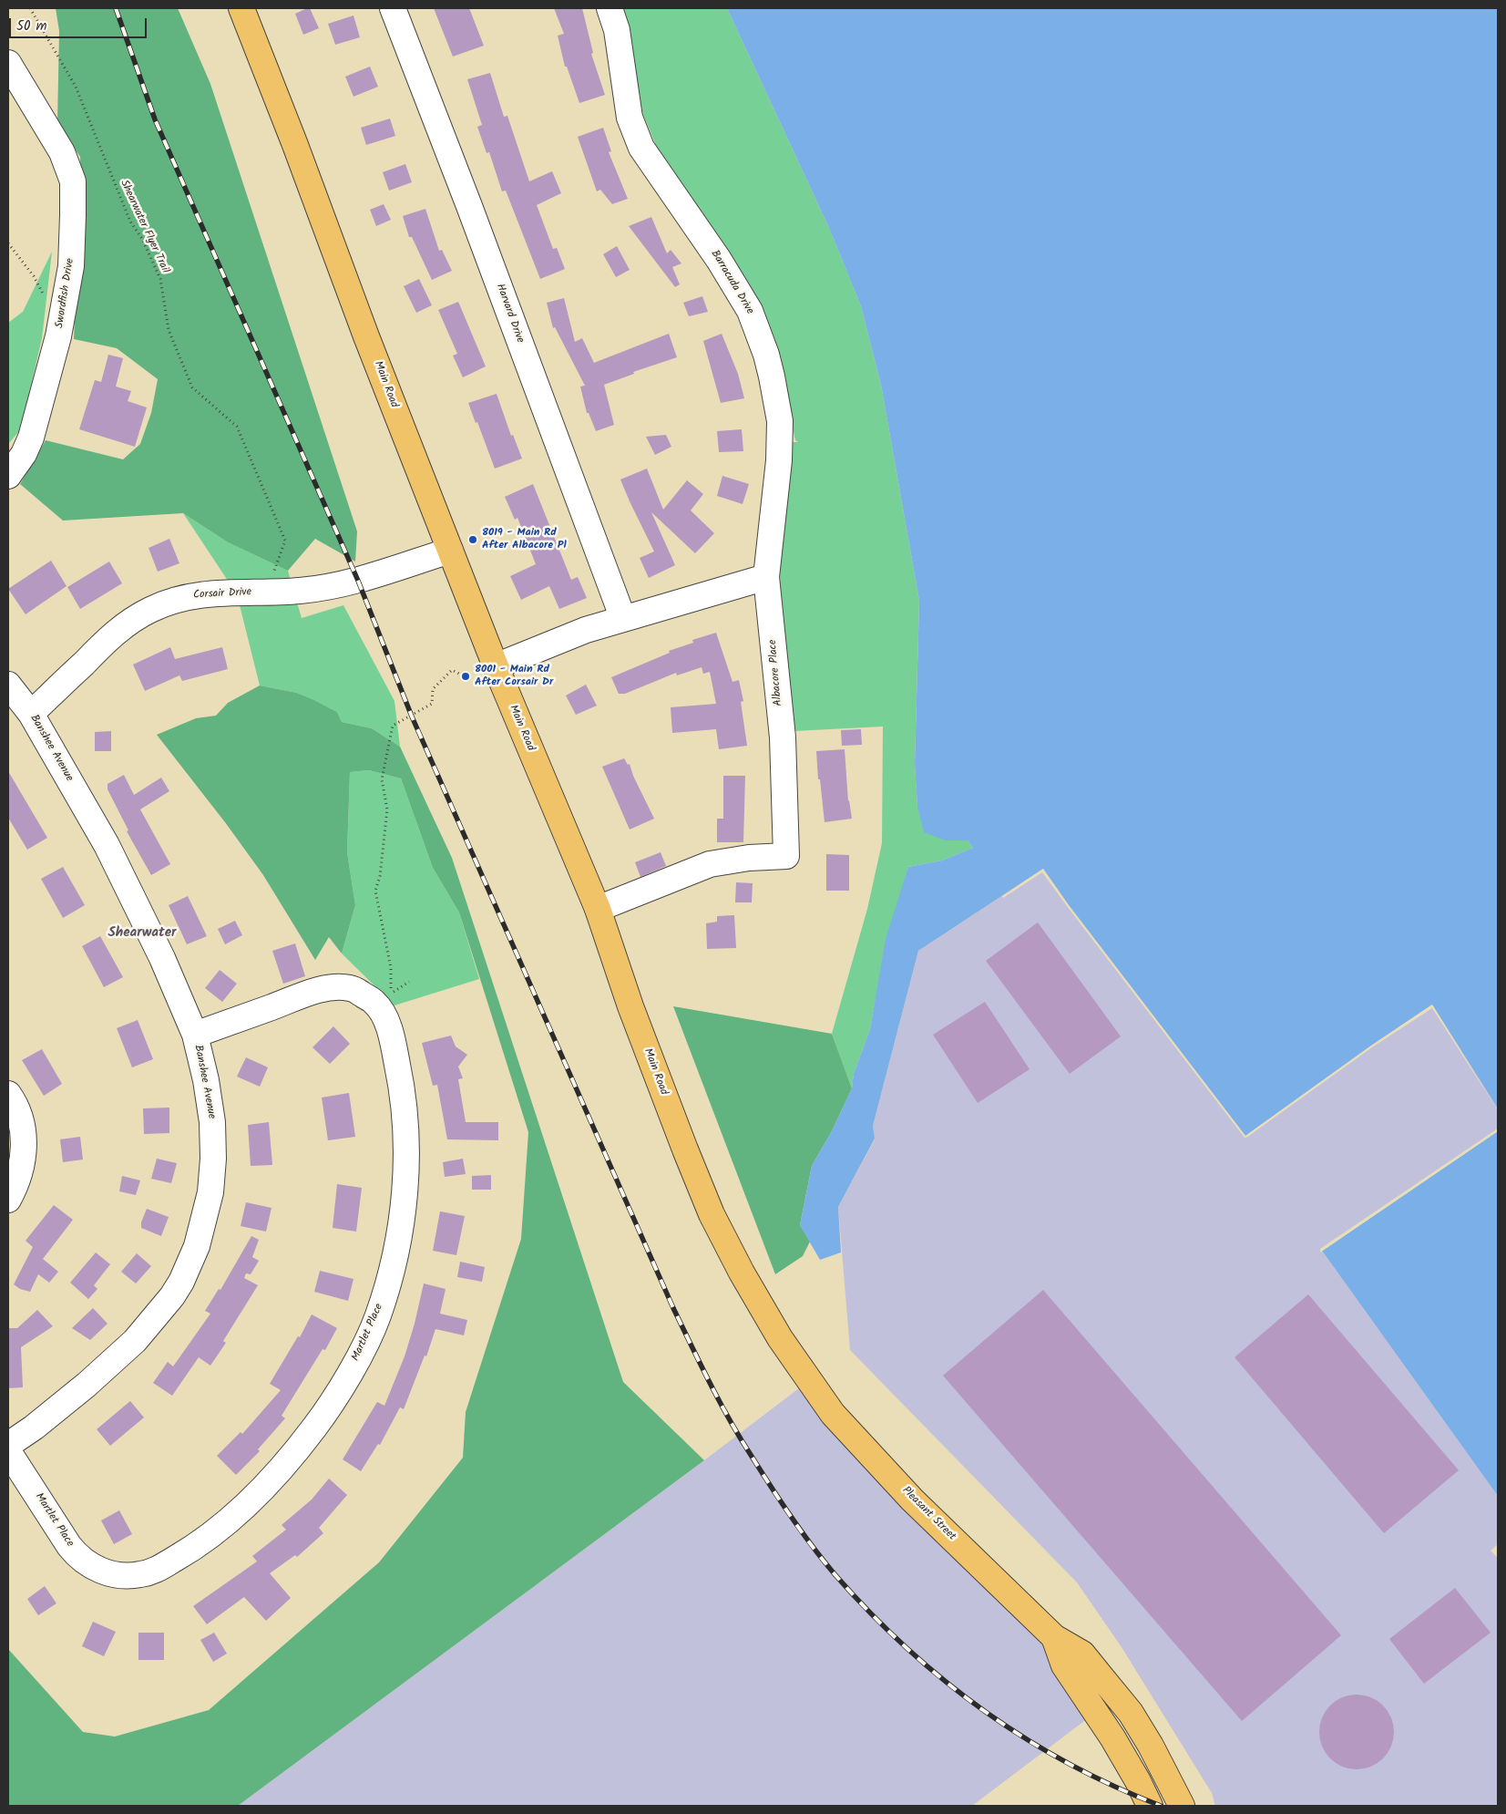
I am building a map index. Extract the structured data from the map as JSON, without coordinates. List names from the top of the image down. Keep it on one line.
{"streets":{"main road":["Main Road","Pleasant Street"],"street":["Barracuda Drive","Swordfish Drive","Harvard Drive","Corsair Drive","Albacore Place","Banshee Avenue","Martlet Place"],"path":["Shearwater Flyer Trail"]},"crossings":[["Shearwater Flyer Trail","Corsair Drive"],["Barracuda Drive","Albacore Place"],["Main Road","Corsair Drive"],["Main Road","Albacore Place"],["Main Road","Pleasant Street"],["Corsair Drive","Banshee Avenue"],["Banshee Avenue","Martlet Place"]],"districts":["Shearwater"],"places":["8019 - Main Rd After Albacore Pl","8001 - Main Rd After Corsair Dr"],"scale_bar":"50 m"}
